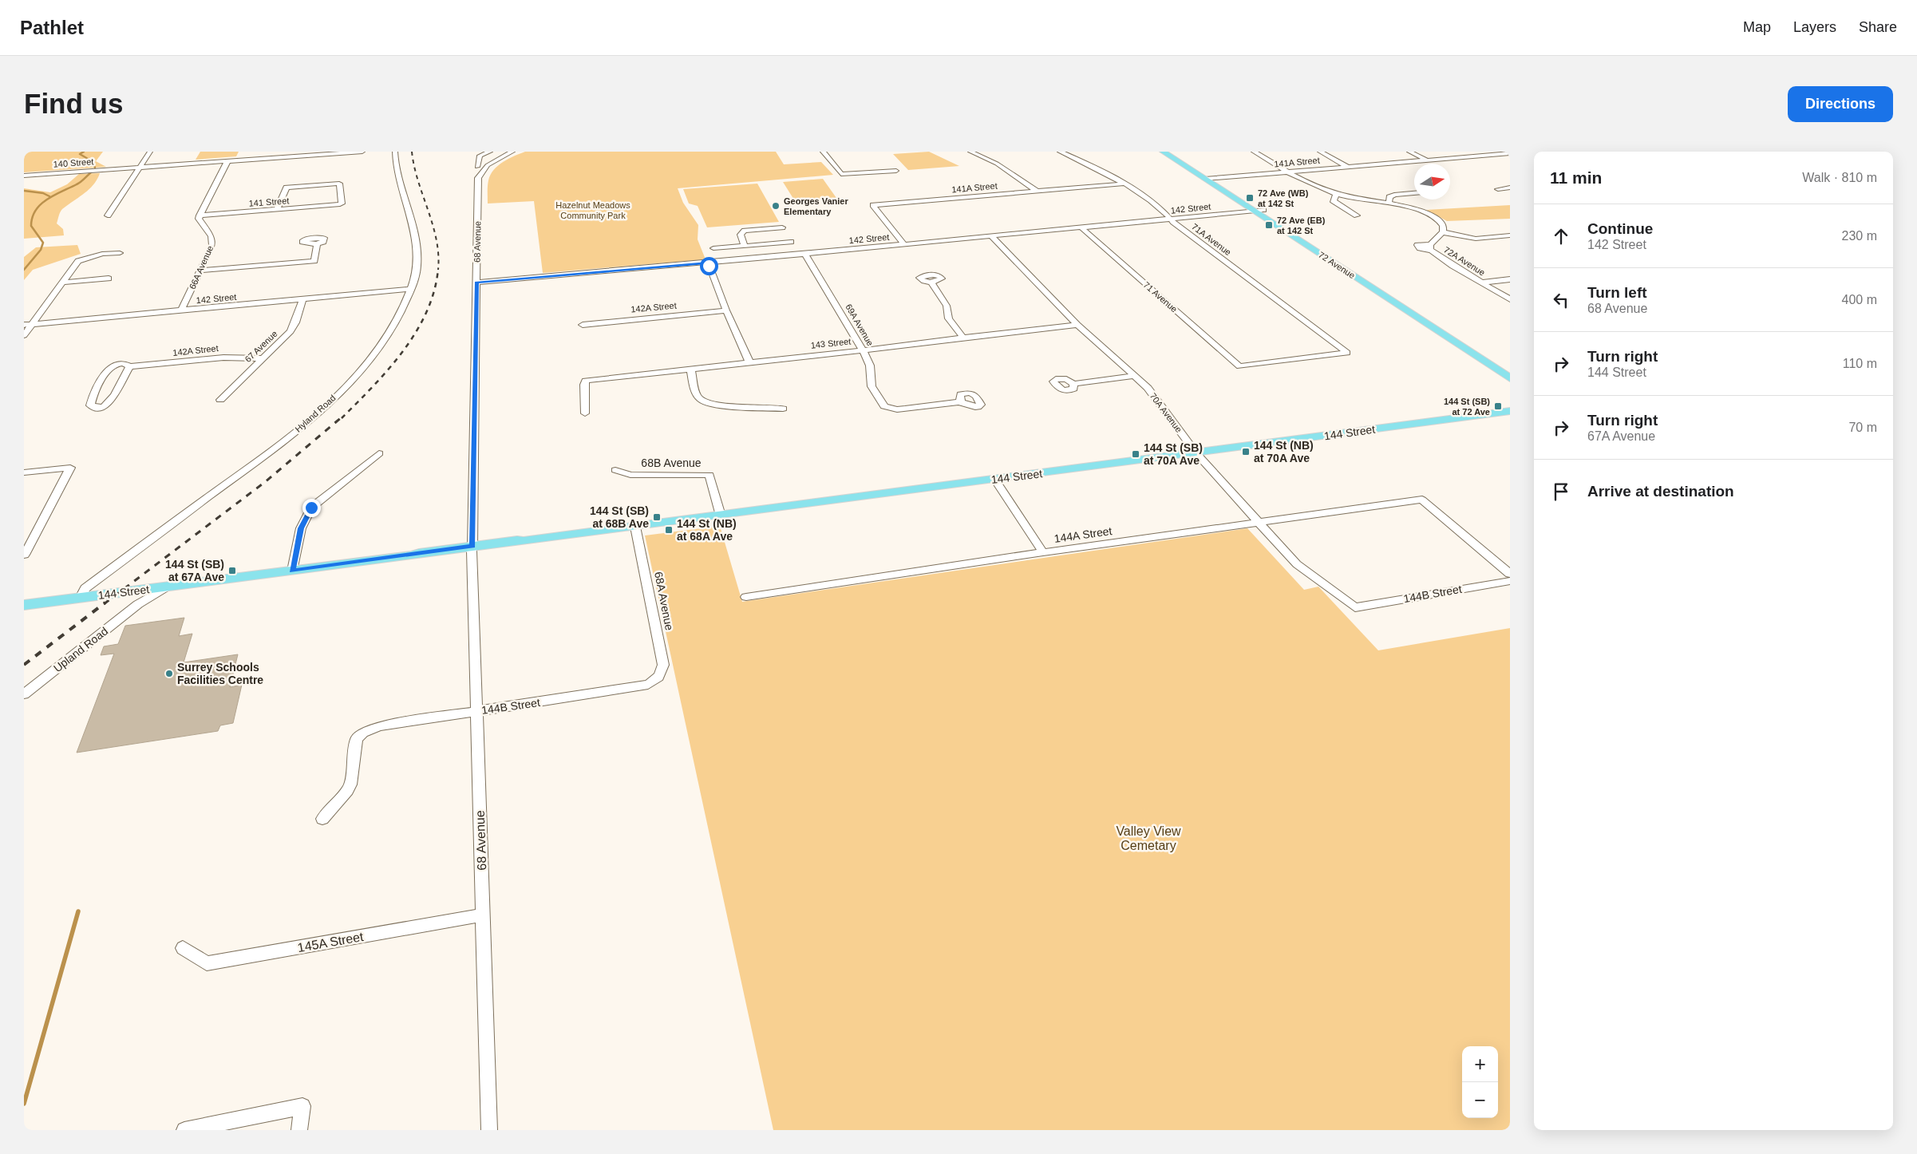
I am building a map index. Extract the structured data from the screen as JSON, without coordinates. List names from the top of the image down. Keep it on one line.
{"streets":{"main road":["72 Avenue","144 Street"],"street":["141A Street","140 Street","141 Street","142 Street","71A Avenue","68 Avenue","72A Avenue","66A Avenue","71 Avenue","142A Street","69A Avenue","143 Street","67 Avenue","70A Avenue","Hyland Road","68B Avenue","144A Street","144B Street","68A Avenue","Upland Road","145A Street"]},"crossings":[["141A Street","142 Street"],["141A Street","71A Avenue"],["141A Street","72A Avenue"],["141A Street","72 Avenue"],["141 Street","66A Avenue"],["142 Street","71A Avenue"],["142 Street","68 Avenue"],["142 Street","72 Avenue"],["142 Street","66A Avenue"],["142 Street","71 Avenue"],["142 Street","69A Avenue"],["142 Street","67 Avenue"],["142 Street","70A Avenue"],["142 Street","Hyland Road"],["71A Avenue","71 Avenue"],["68 Avenue","144 Street"],["68 Avenue","144B Street"],["68 Avenue","145A Street"],["142A Street","67 Avenue"],["69A Avenue","143 Street"],["143 Street","70A Avenue"],["70A Avenue","144 Street"],["70A Avenue","144A Street"],["70A Avenue","144B Street"],["Hyland Road","144 Street"],["144 Street","68B Avenue"],["144 Street","68A Avenue"],["144 Street","Upland Road"],["144B Street","68A Avenue"]],"parks":["Hazelnut Meadows Community Park","Valley View Cemetary"],"places":{"transit":["72 Ave (WB) at 142 St","72 Ave (EB) at 142 St","144 St (SB) at 72 Ave","144 St (NB) at 70A Ave","144 St (SB) at 70A Ave","144 St (SB) at 68B Ave","144 St (NB) at 68A Ave","144 St (SB) at 67A Ave"],"other":["Georges Vanier Elementary","Surrey Schools Facilities Centre"]},"north":"right","page":{"header":"Pathlet","nav":["Map","Layers","Share"],"buttons":"Directions","title":"Find us","heading":["11 min","Walk · 810 m"],"list":[["Continue","142 Street","230 m"],["Turn left","68 Avenue","400 m"],["Turn right","144 Street","110 m"],["Turn right","67A Avenue","70 m"],"Arrive at destination"],"map_buttons":["+","−"]}}
